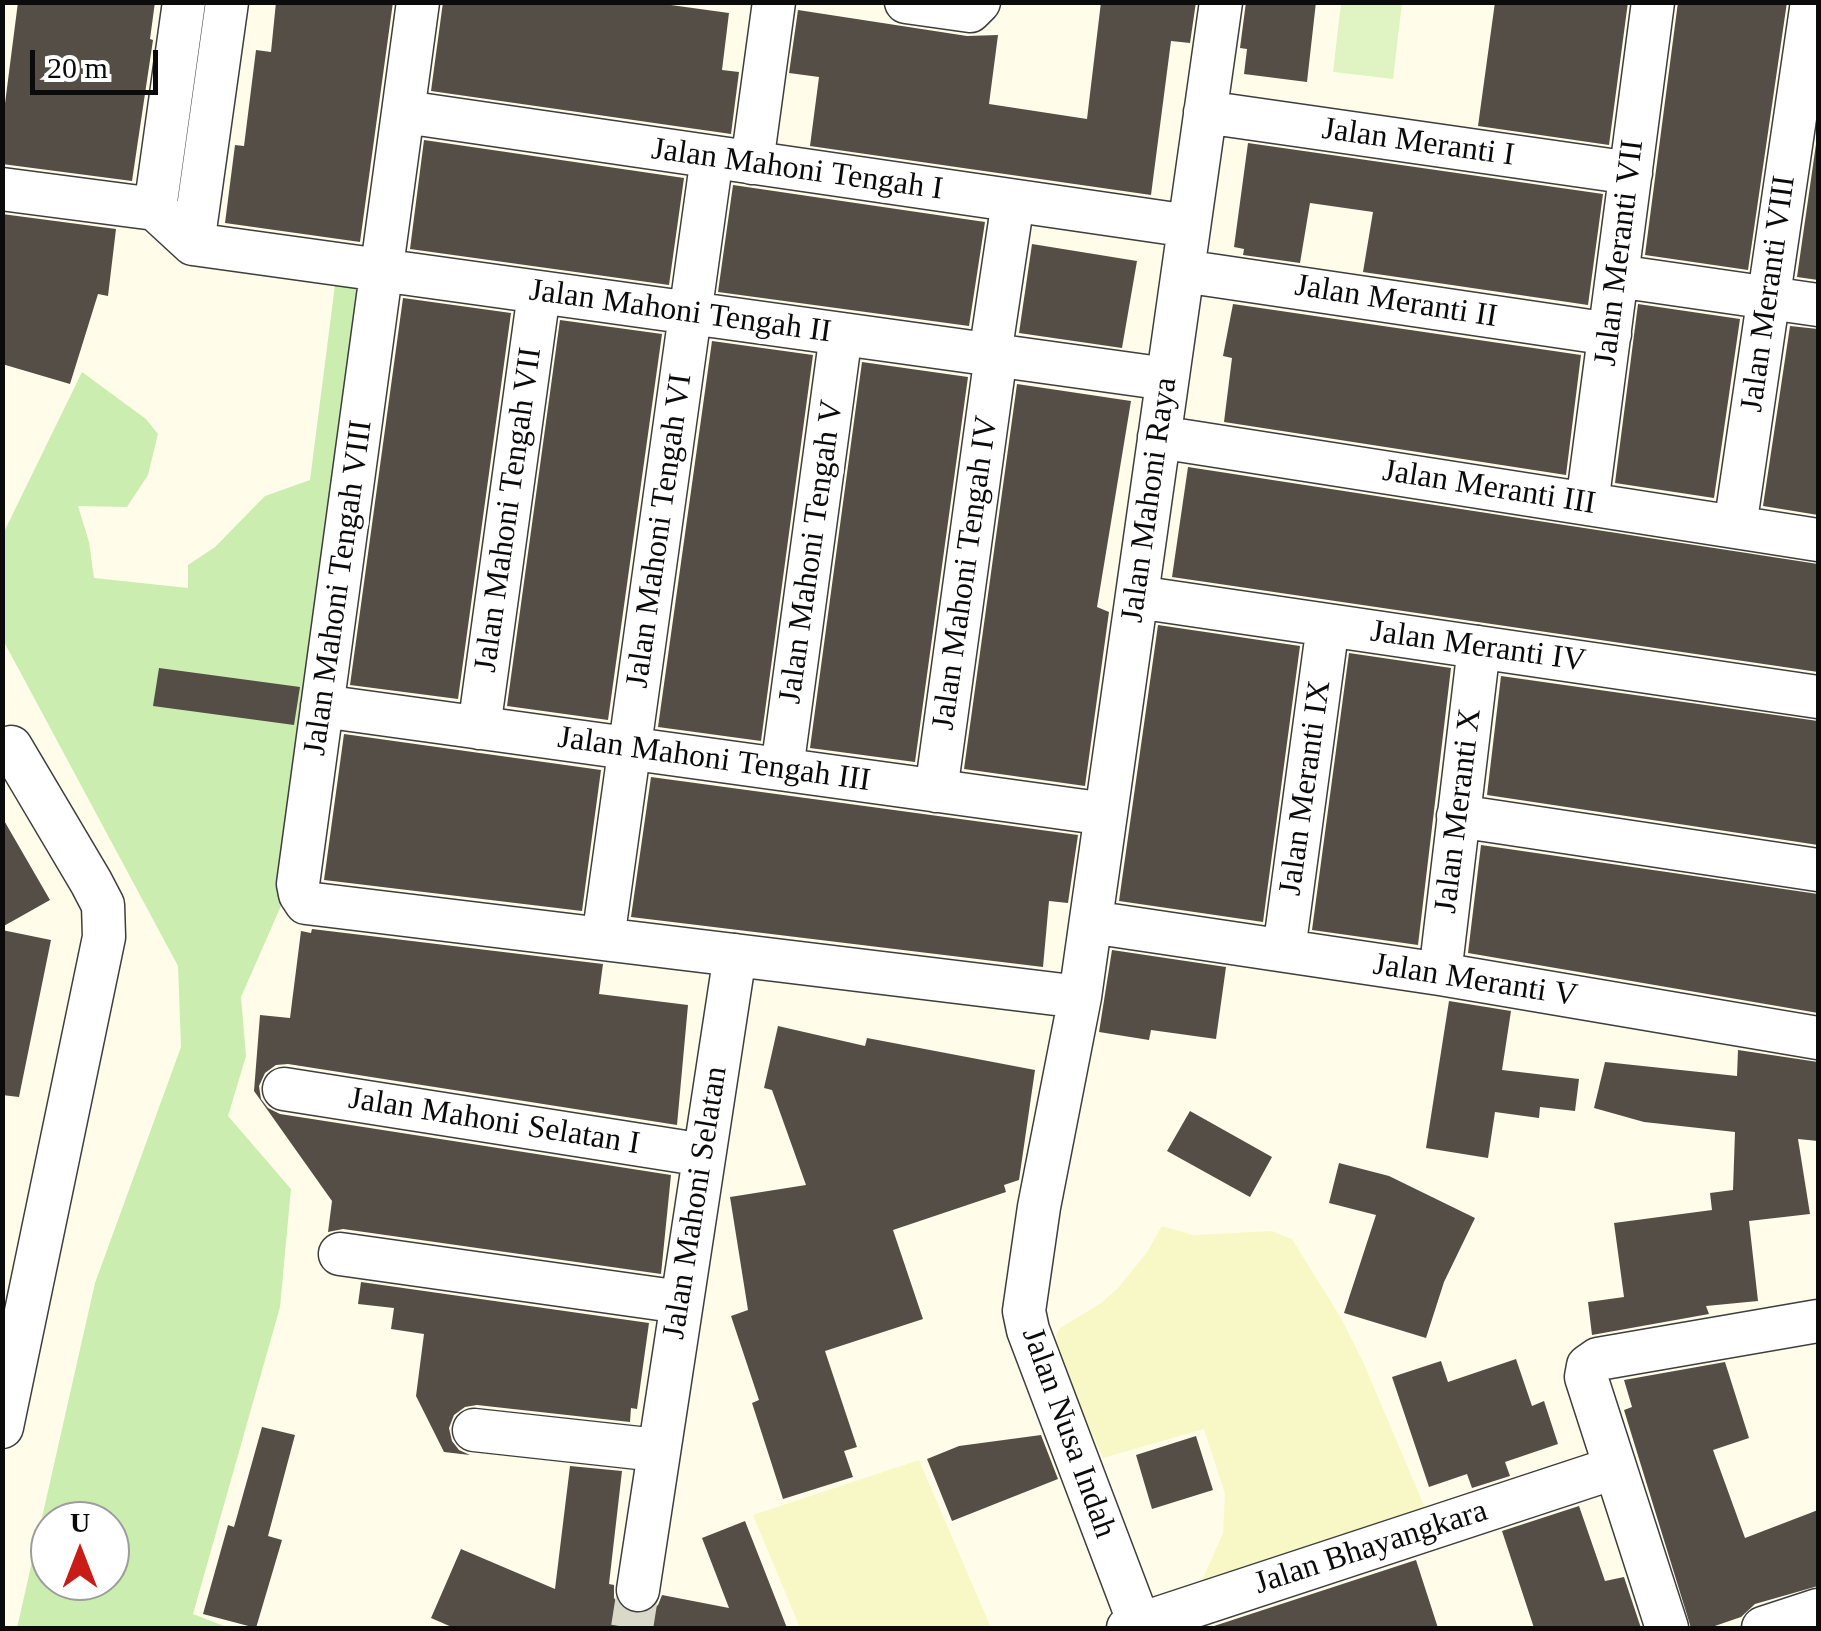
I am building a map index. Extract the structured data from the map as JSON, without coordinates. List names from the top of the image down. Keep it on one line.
{"streets":{"street":["Jalan Meranti I","Jalan Mahoni Tengah I","Jalan Meranti VII","Jalan Meranti VIII","Jalan Meranti II","Jalan Mahoni Tengah II","Jalan Meranti III","Jalan Mahoni Raya","Jalan Mahoni Tengah VII","Jalan Mahoni Tengah VI","Jalan Mahoni Tengah V","Jalan Mahoni Tengah IV","Jalan Mahoni Tengah VIII","Jalan Meranti IV","Jalan Mahoni Tengah III","Jalan Meranti IX","Jalan Meranti X","Jalan Meranti V","Jalan Mahoni Selatan I","Jalan Mahoni Selatan","Jalan Nusa Indah","Jalan Bhayangkara"]},"crossings":[["Jalan Meranti I","Jalan Meranti VII"],["Jalan Meranti I","Jalan Mahoni Raya"],["Jalan Mahoni Tengah I","Jalan Mahoni Raya"],["Jalan Mahoni Tengah I","Jalan Mahoni Tengah VI"],["Jalan Mahoni Tengah I","Jalan Mahoni Tengah IV"],["Jalan Mahoni Tengah I","Jalan Mahoni Tengah VIII"],["Jalan Meranti VII","Jalan Meranti II"],["Jalan Meranti VII","Jalan Meranti III"],["Jalan Meranti VIII","Jalan Meranti III"],["Jalan Meranti II","Jalan Mahoni Raya"],["Jalan Mahoni Tengah II","Jalan Mahoni Raya"],["Jalan Mahoni Tengah II","Jalan Mahoni Tengah VII"],["Jalan Mahoni Tengah II","Jalan Mahoni Tengah VI"],["Jalan Mahoni Tengah II","Jalan Mahoni Tengah V"],["Jalan Mahoni Tengah II","Jalan Mahoni Tengah IV"],["Jalan Mahoni Tengah II","Jalan Mahoni Tengah VIII"],["Jalan Meranti III","Jalan Mahoni Raya"],["Jalan Mahoni Raya","Jalan Meranti IV"],["Jalan Mahoni Raya","Jalan Mahoni Tengah III"],["Jalan Mahoni Raya","Jalan Meranti V"],["Jalan Mahoni Raya","Jalan Nusa Indah"],["Jalan Mahoni Tengah VII","Jalan Mahoni Tengah III"],["Jalan Mahoni Tengah VI","Jalan Mahoni Tengah VIII"],["Jalan Mahoni Tengah VI","Jalan Mahoni Tengah III"],["Jalan Mahoni Tengah V","Jalan Mahoni Tengah III"],["Jalan Mahoni Tengah IV","Jalan Mahoni Tengah III"],["Jalan Mahoni Tengah VIII","Jalan Mahoni Tengah III"],["Jalan Meranti IV","Jalan Meranti IX"],["Jalan Meranti IV","Jalan Meranti X"],["Jalan Meranti IX","Jalan Meranti V"],["Jalan Meranti X","Jalan Meranti V"],["Jalan Mahoni Selatan I","Jalan Mahoni Selatan"],["Jalan Nusa Indah","Jalan Bhayangkara"]],"scale_bar":"20 m","north":"top"}
